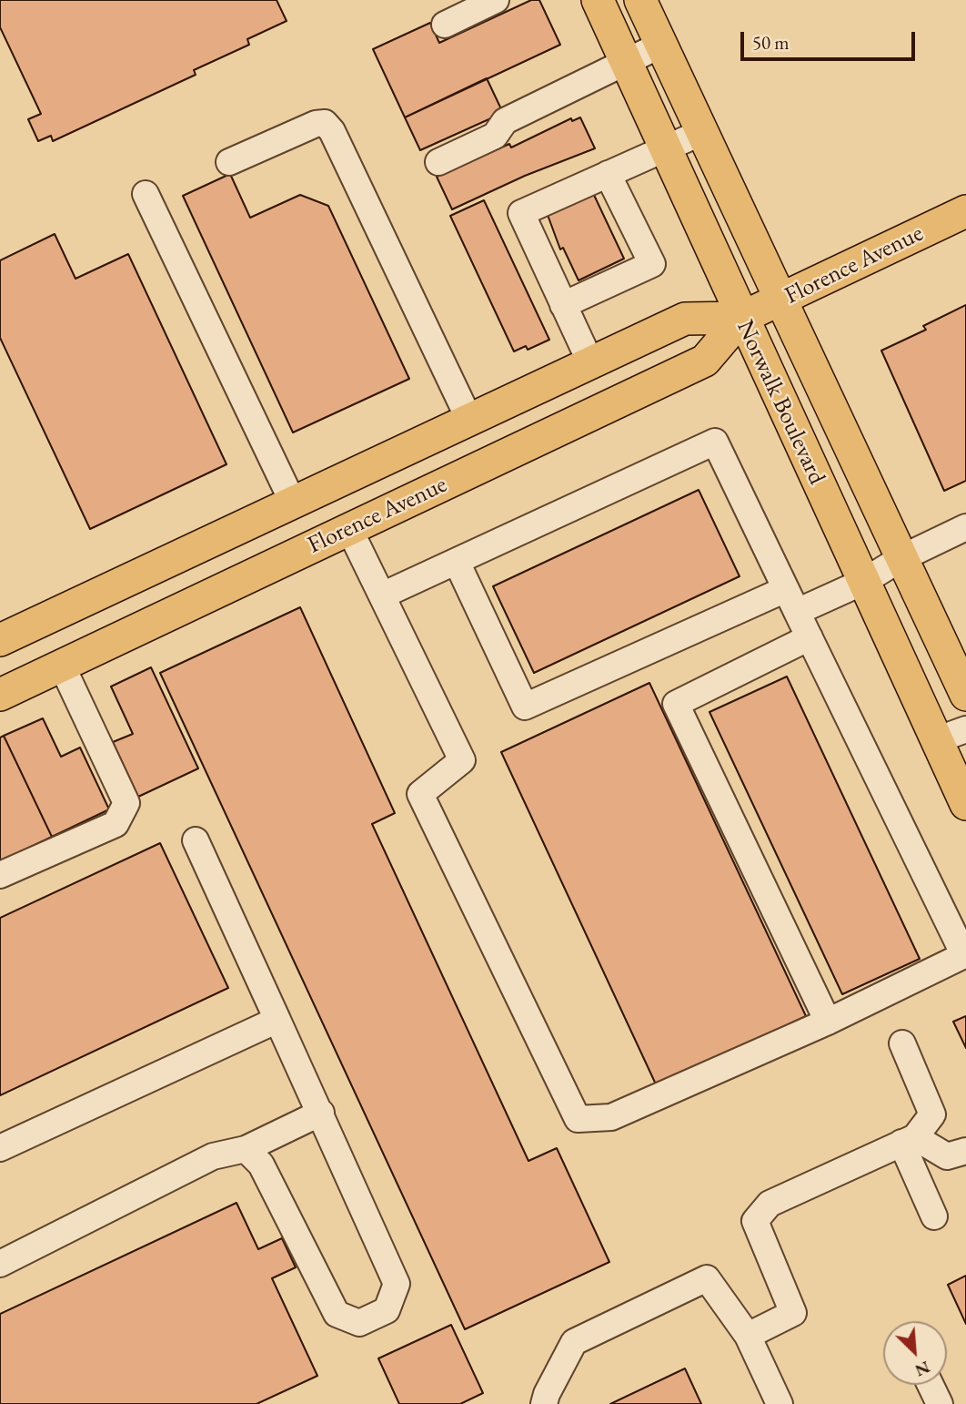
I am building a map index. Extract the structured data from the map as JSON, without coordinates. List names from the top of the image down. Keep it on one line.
{"streets":{"main road":["Florence Avenue","Norwalk Boulevard"]},"crossings":[["Florence Avenue","Norwalk Boulevard"]],"scale_bar":"50 m","north":"bottom right"}
